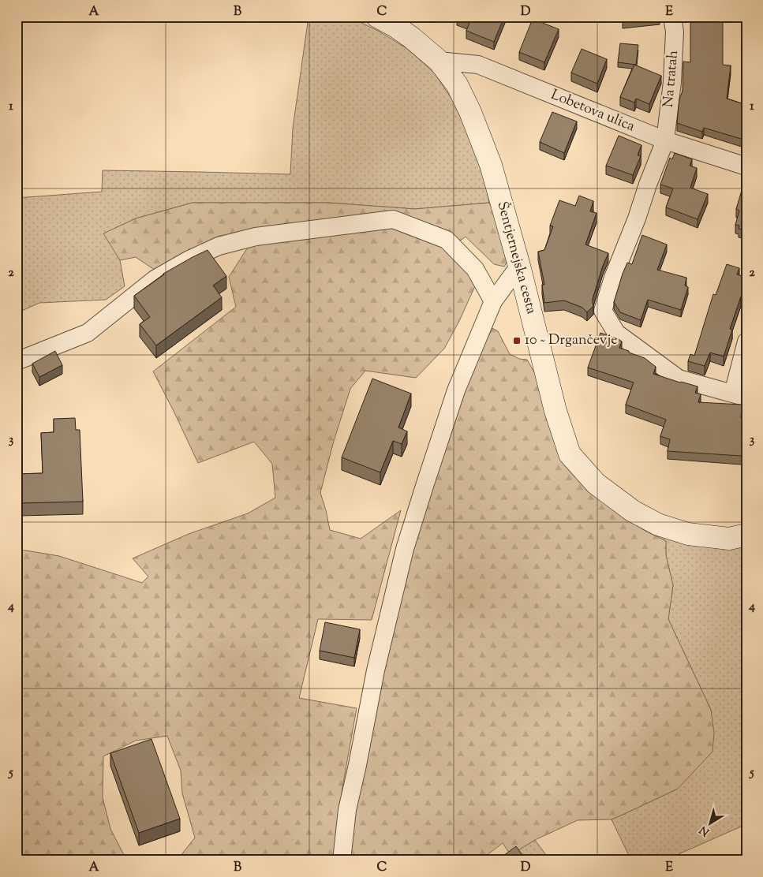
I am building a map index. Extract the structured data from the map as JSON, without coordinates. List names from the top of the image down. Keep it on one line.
{"streets":{"main road":["Šentjernejska cesta"],"street":["Na tratah","Lobetova ulica"]},"crossings":[["Na tratah","Lobetova ulica"],["Lobetova ulica","Šentjernejska cesta"]],"places":{"transit":["10 ~ Drgančevje"]},"north":"bottom left","grid":{"columns":["A","B","C","D","E"],"rows":["1","2","3","4","5"]}}
